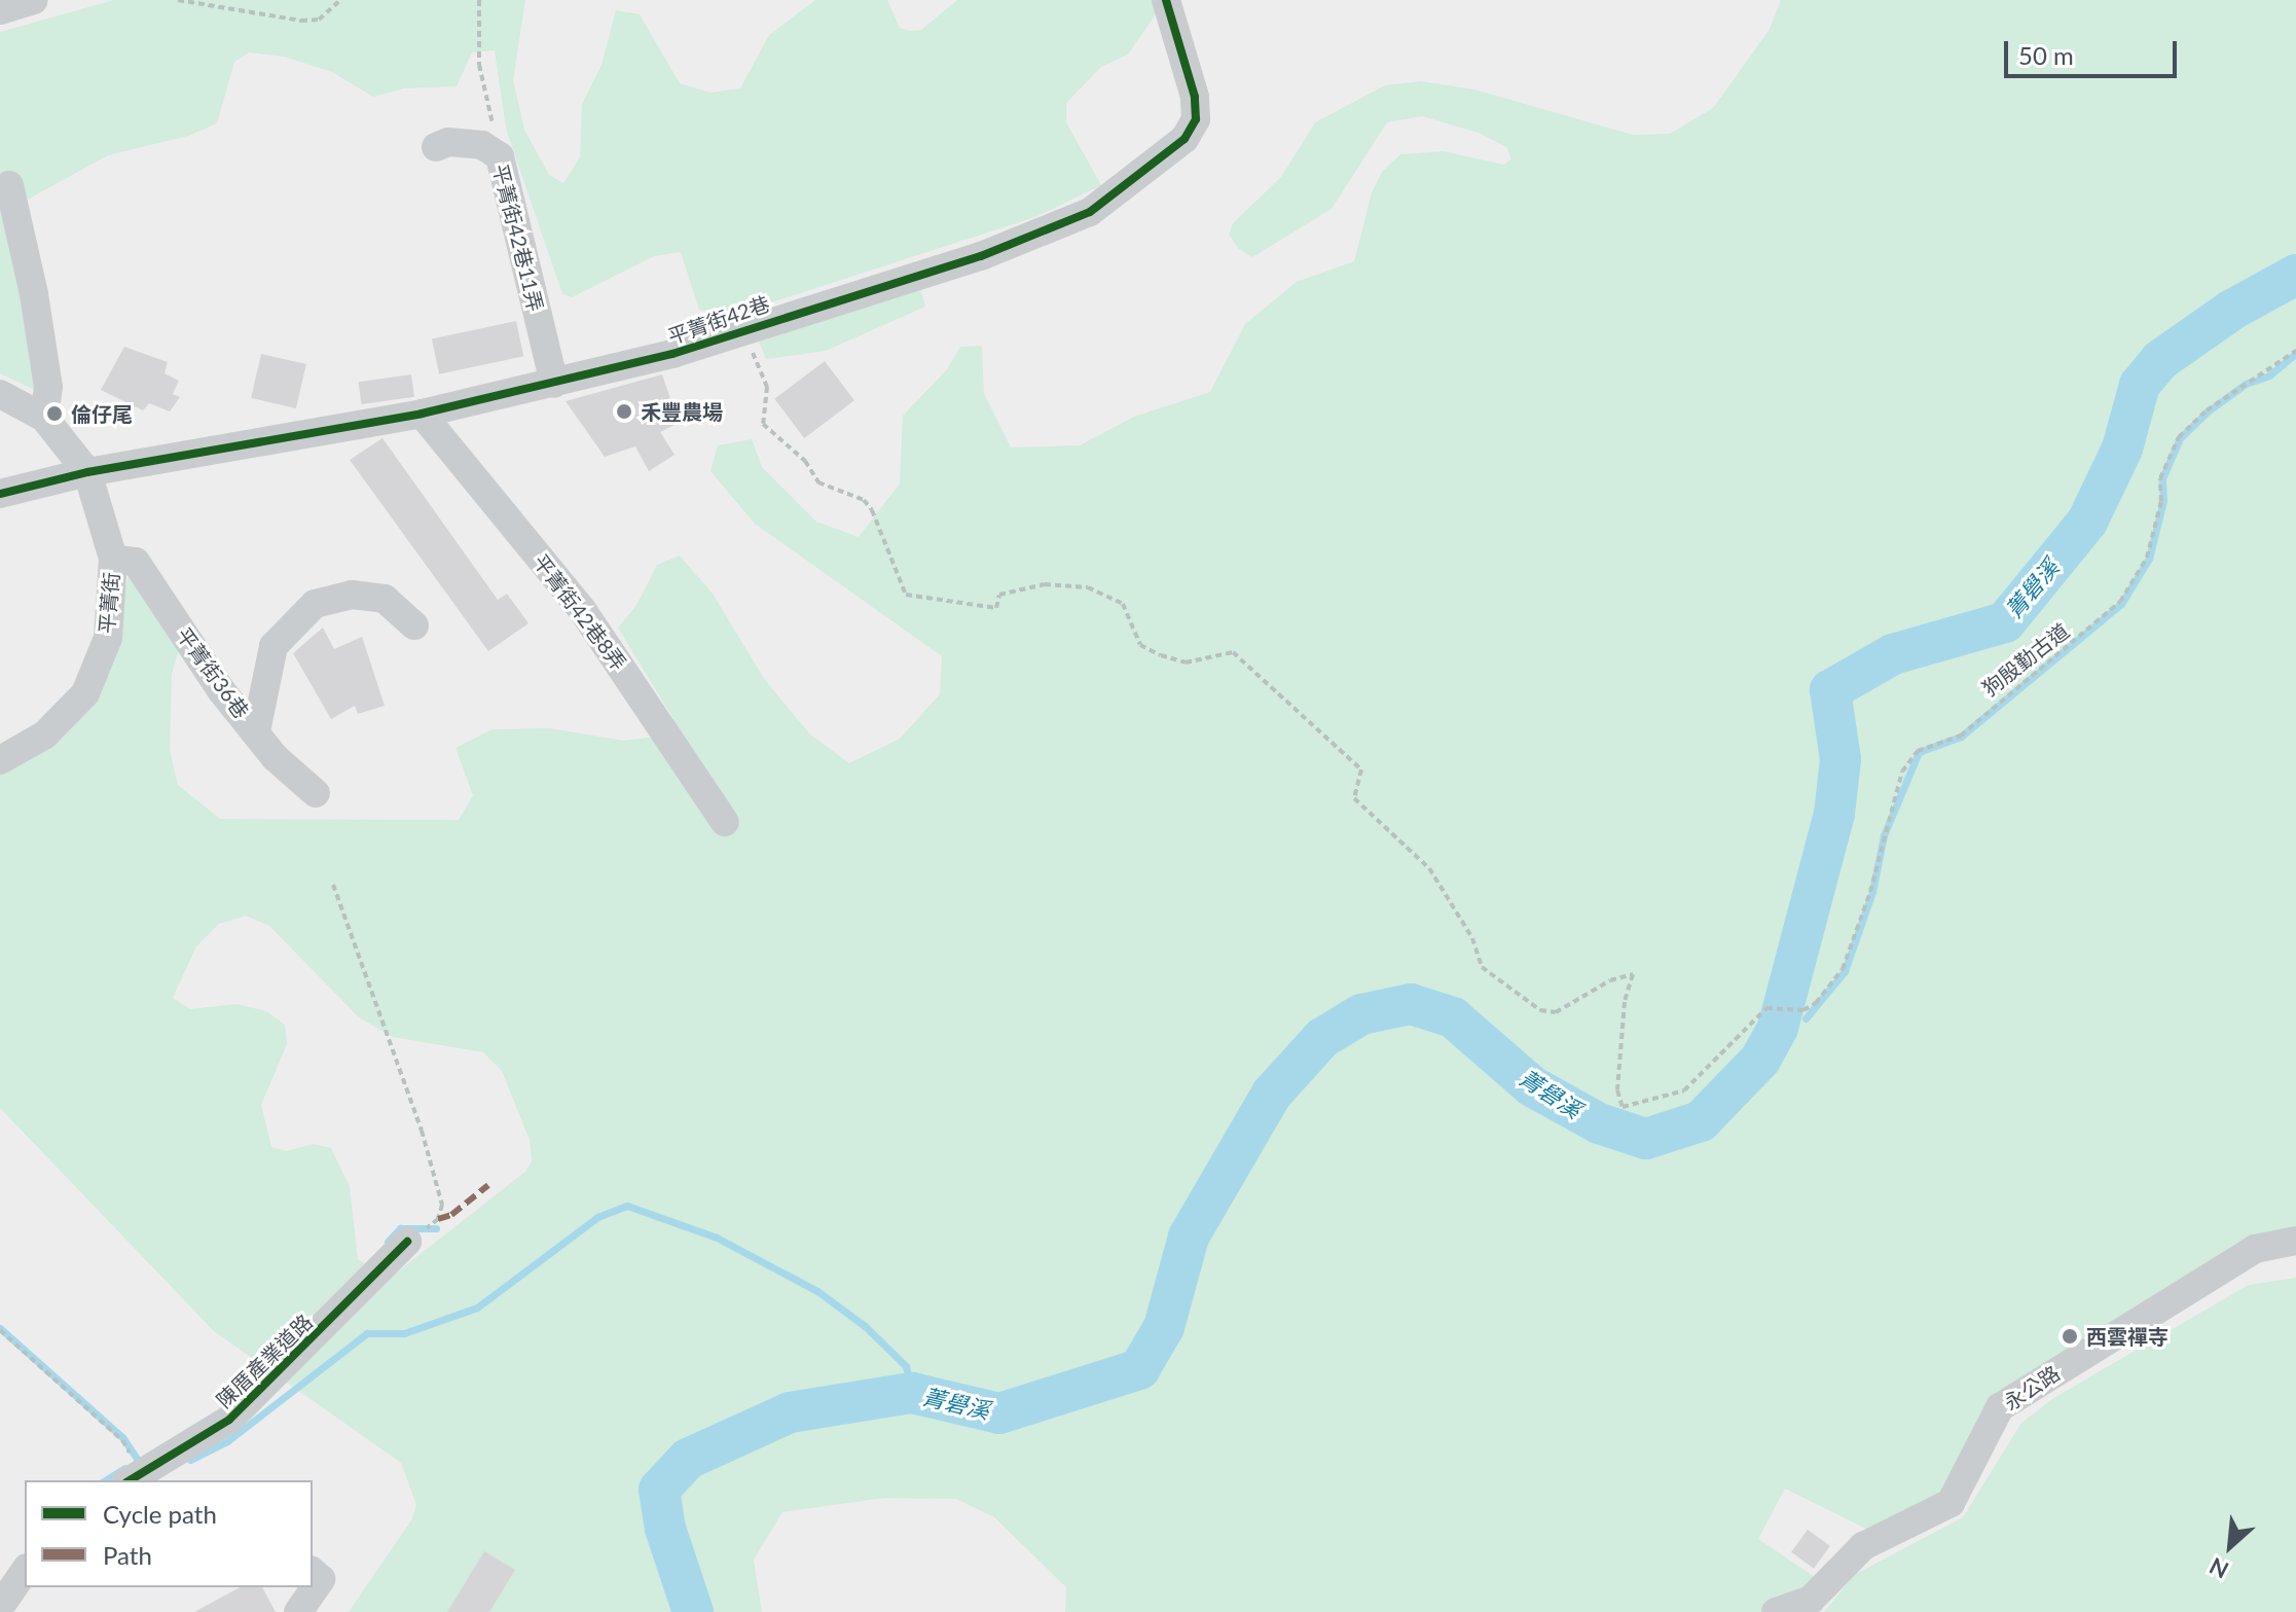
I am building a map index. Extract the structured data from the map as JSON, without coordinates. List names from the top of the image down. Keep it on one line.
{"streets":{"street":["平菁街42巷11弄","平菁街42巷","平菁街","平菁街42巷8弄","平菁街36巷","陳厝產業道路","永公路"],"path":["狗殷勤古道"]},"crossings":[["平菁街42巷11弄","平菁街42巷"],["平菁街42巷","平菁街"],["平菁街42巷","平菁街42巷8弄"],["平菁街42巷","狗殷勤古道"],["平菁街","平菁街36巷"]],"water":["菁礐溪"],"places":["禾豐農場","倫仔尾","西雲禪寺"],"legend":["Cycle path","Path"],"scale_bar":"50 m","north":"bottom left"}
